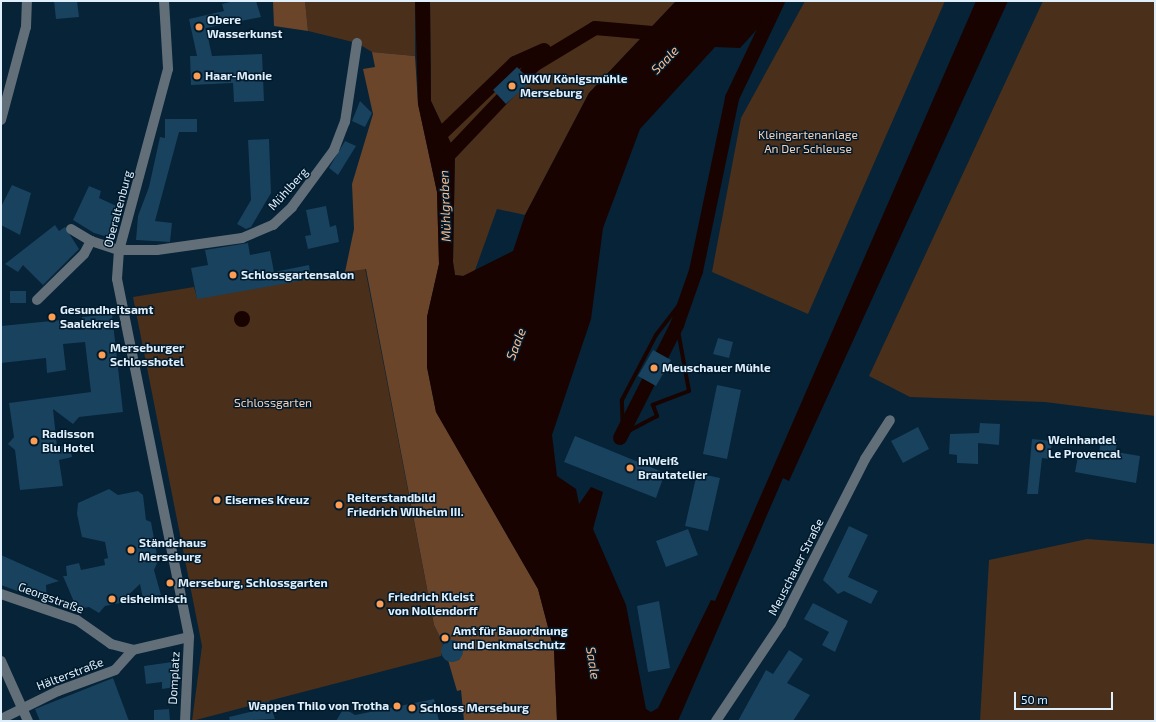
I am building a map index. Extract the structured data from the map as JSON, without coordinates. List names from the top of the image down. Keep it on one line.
{"streets":{"street":["Mühlberg","Oberaltenburg","Meuschauer Straße","Georgstraße","Hälterstraße","Domplatz"]},"crossings":[["Mühlberg","Oberaltenburg"],["Oberaltenburg","Domplatz"],["Georgstraße","Hälterstraße"]],"water":["Saale","Mühlgraben"],"parks":["Kleingartenanlage An Der Schleuse","Schlossgarten"],"places":["Obere Wasserkunst","Haar-Monie","WKW Königsmühle Merseburg","Schlossgartensalon","Gesundheitsamt Saalekreis","Merseburger Schlosshotel","Meuschauer Mühle","Radisson Blu Hotel","Weinhandel Le Provencal","InWeiß Brautatelier","Eisernes Kreuz","Reiterstandbild Friedrich Wilhelm III.","Ständehaus Merseburg","Merseburg, Schlossgarten","eisheimisch","Friedrich Kleist von Nollendorff","Amt für Bauordnung und Denkmalschutz","Wappen Thilo von Trotha","Schloss Merseburg"],"scale_bar":"50 m"}
